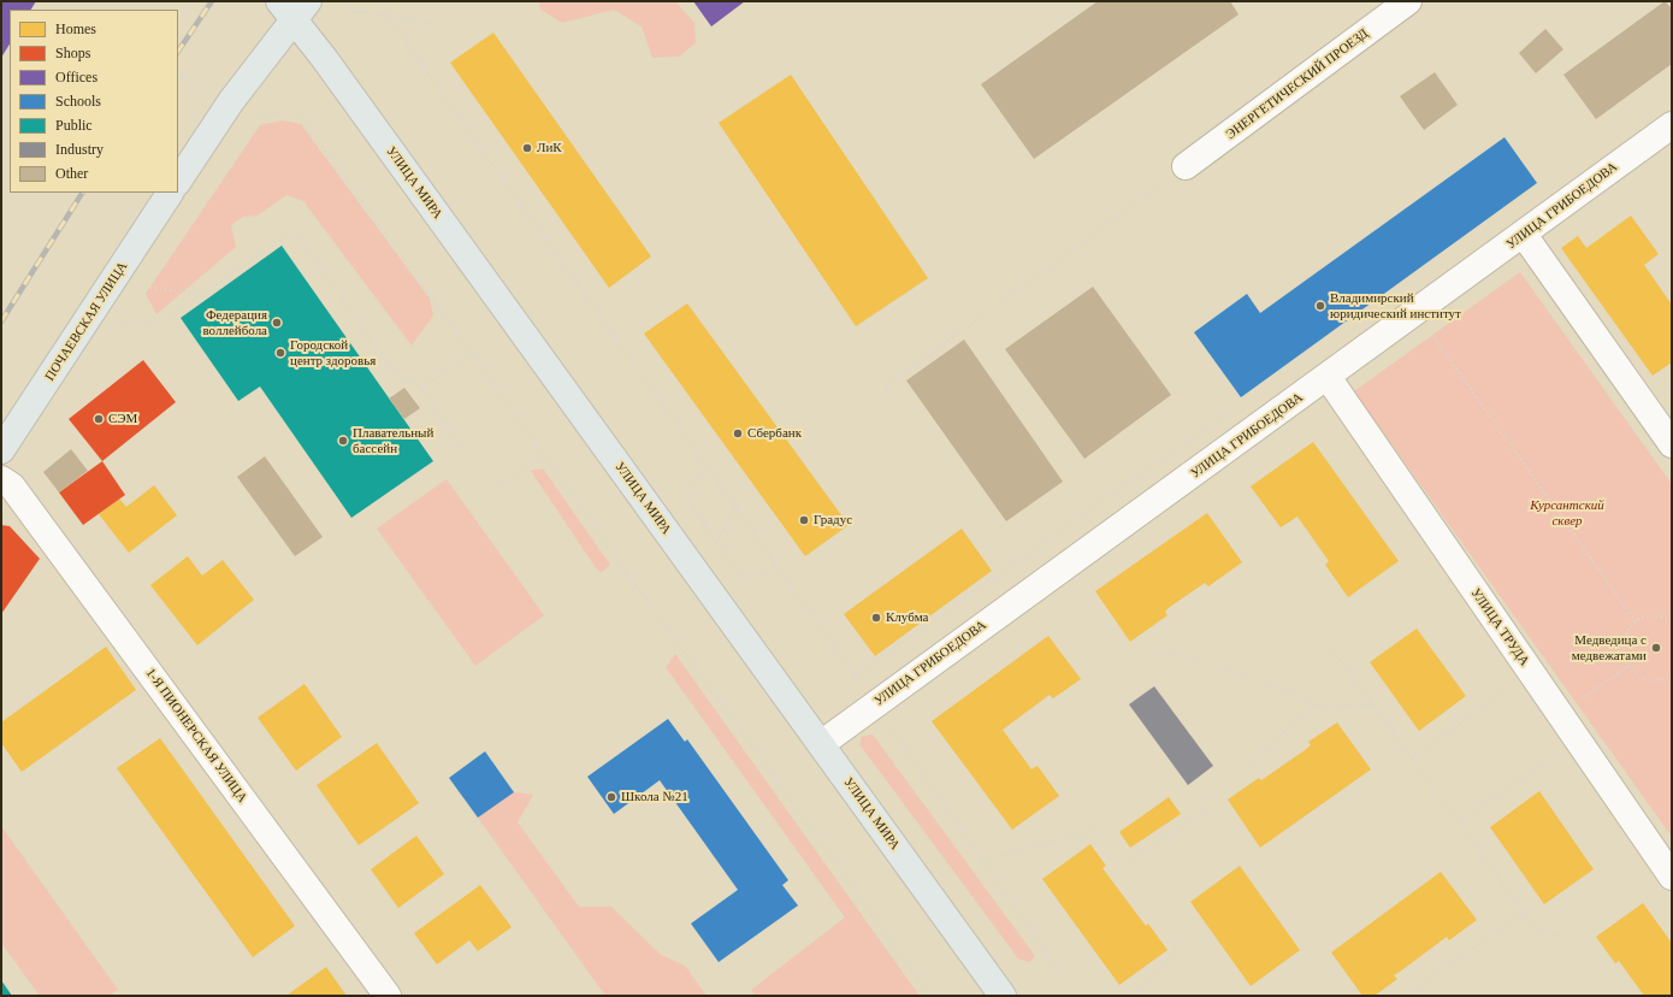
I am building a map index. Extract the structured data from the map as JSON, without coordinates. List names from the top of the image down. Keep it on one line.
{"streets":{"main road":["УЛИЦА МИРА","ПОЧАЕВСКАЯ УЛИЦА"],"street":["ЭНЕРГЕТИЧЕСКИЙ ПРОЕЗД","УЛИЦА ГРИБОЕДОВА","УЛИЦА ТРУДА","1-Я ПИОНЕРСКАЯ УЛИЦА"]},"crossings":[["УЛИЦА МИРА","УЛИЦА ГРИБОЕДОВА"],["УЛИЦА ГРИБОЕДОВА","УЛИЦА ТРУДА"]],"parks":["Курсантский сквер"],"places":["ЛиК","Владимирский юридический институт","Федерация воллейбола","Городской центр здоровья","СЭМ","Сбербанк","Плавательный бассейн","Градус","Клубма","Медведица с медвежатами","Школа №21"],"legend":["Homes","Shops","Offices","Schools","Public","Industry","Other"]}
